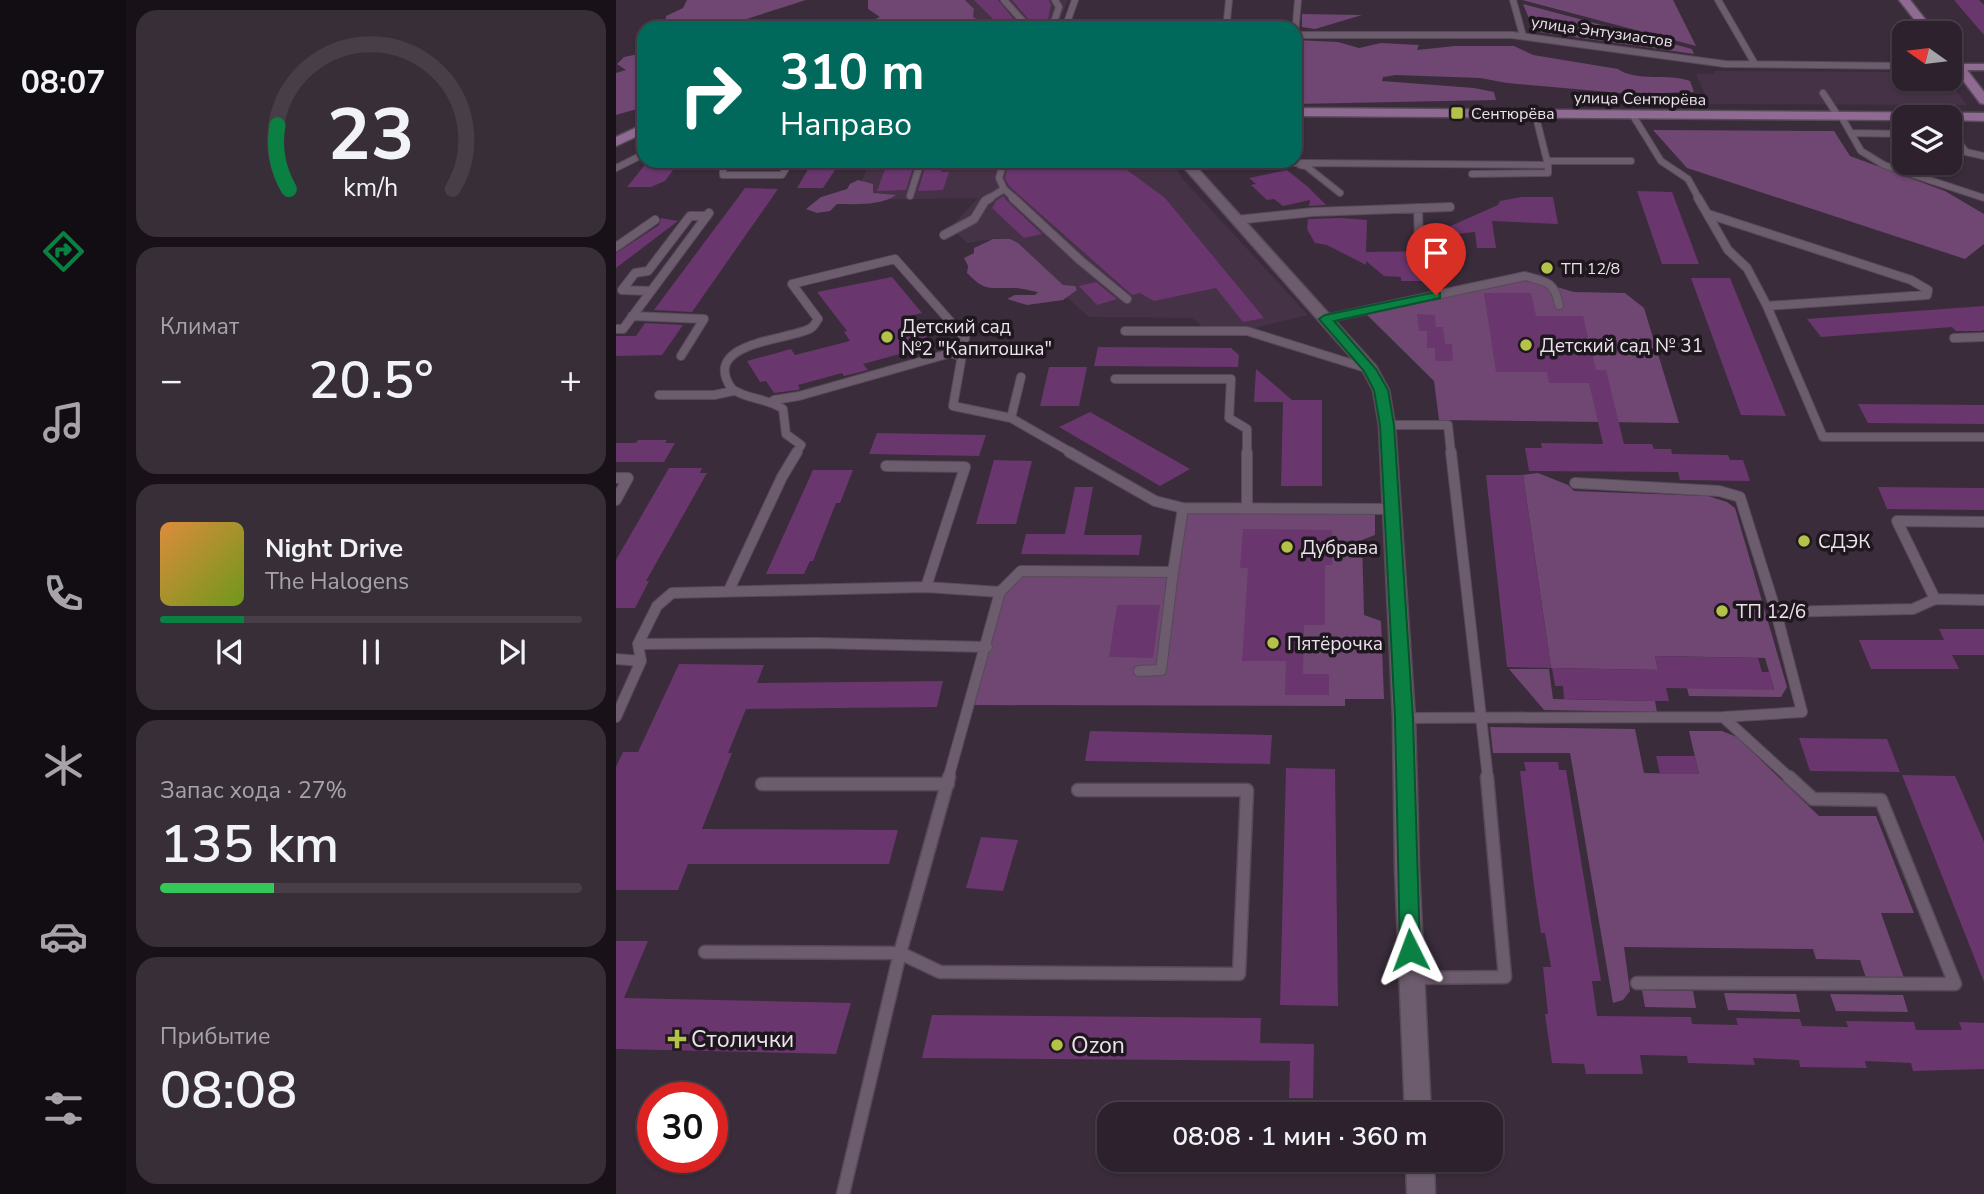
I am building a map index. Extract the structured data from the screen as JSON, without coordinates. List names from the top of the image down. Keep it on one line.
{"streets":{"main road":["улица Сентюрёва"],"lane":["улица Энтузиастов"]},"places":{"transit":["Сентюрёва"],"other":["ТП 12/8","Детский сад №2 \"Капитошка\"","Детский сад № 31","СДЭК","Дубрава","ТП 12/6","Пятёрочка","Ozon"],"health":["Столички"]},"north":"left","page":{"tabs":"08:07","turn":["310 m","Направо"],"tile":["Климат",["Запас хода · 27%","135 km"],["Прибытие","08:08"]],"heat":["−","20.5°","+"],"song":["Night Drive","The Halogens"],"limit":"30","trip":"08:08 · 1 мин · 360 m","gauge":["23","km/h"]}}
